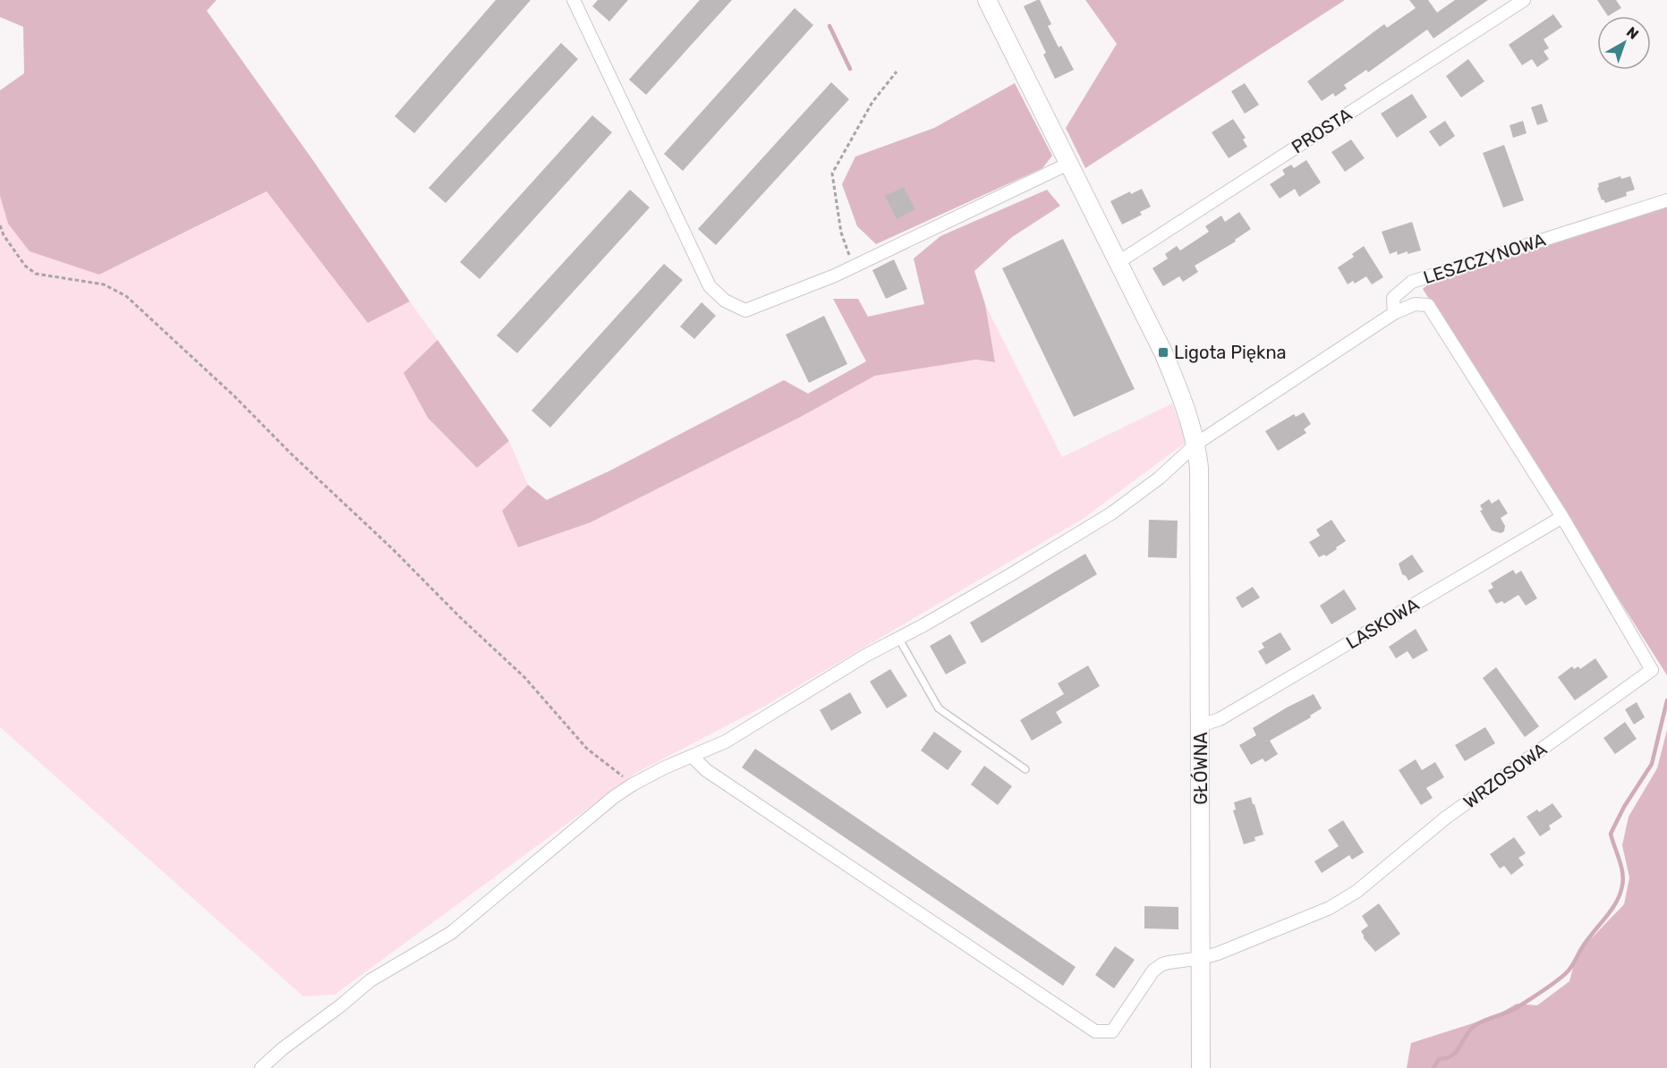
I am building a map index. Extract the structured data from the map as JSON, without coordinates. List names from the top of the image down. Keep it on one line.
{"streets":{"street":["PROSTA","LESZCZYNOWA","LASKOWA","GŁÓWNA","WRZOSOWA"]},"crossings":[["LASKOWA","GŁÓWNA"],["LASKOWA","WRZOSOWA"],["GŁÓWNA","WRZOSOWA"]],"places":{"transit":["Ligota Piękna"]},"north":"top right"}
